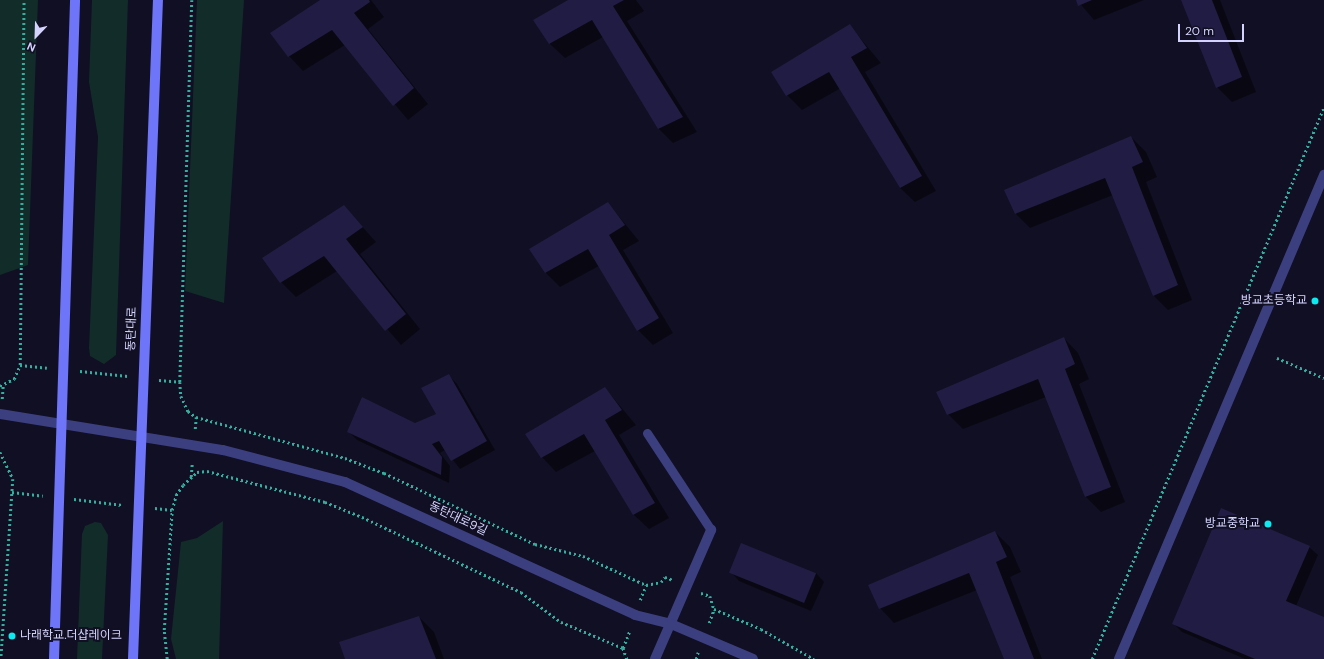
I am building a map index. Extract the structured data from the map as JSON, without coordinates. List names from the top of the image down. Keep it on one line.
{"streets":{"main road":["동탄대로"],"street":["동탄대로9길"]},"crossings":[["동탄대로","동탄대로9길"]],"places":["방교초등학교","방교중학교","나래학교.더샵레이크"],"scale_bar":"20 m","north":"bottom left"}
